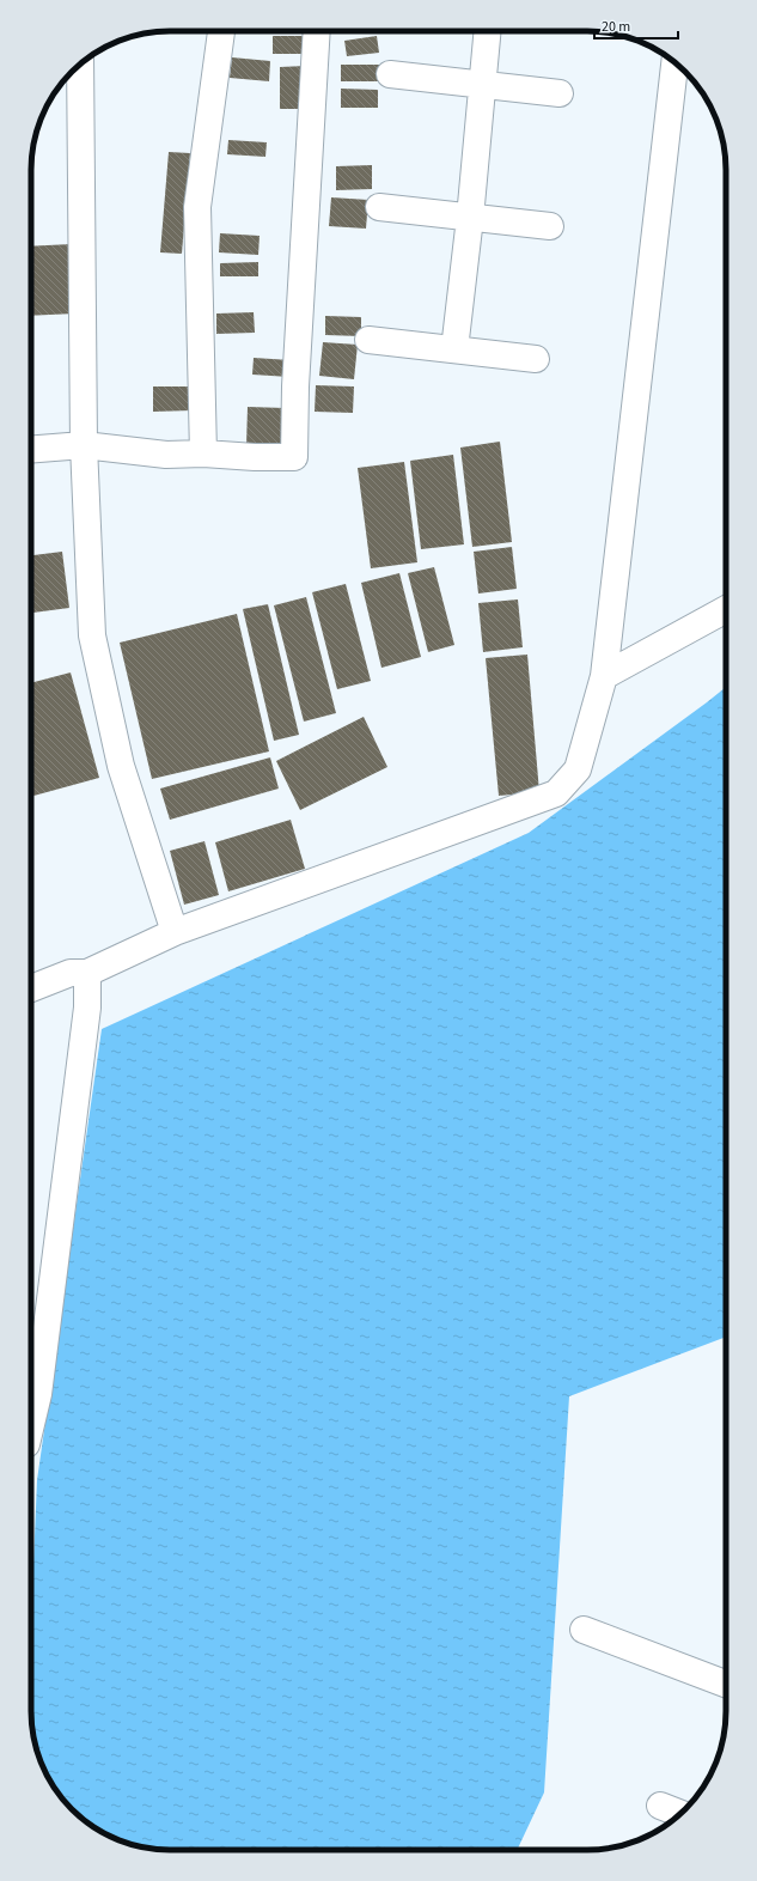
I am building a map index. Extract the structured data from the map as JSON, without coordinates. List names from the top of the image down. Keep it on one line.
{"scale_bar":"20 m"}
